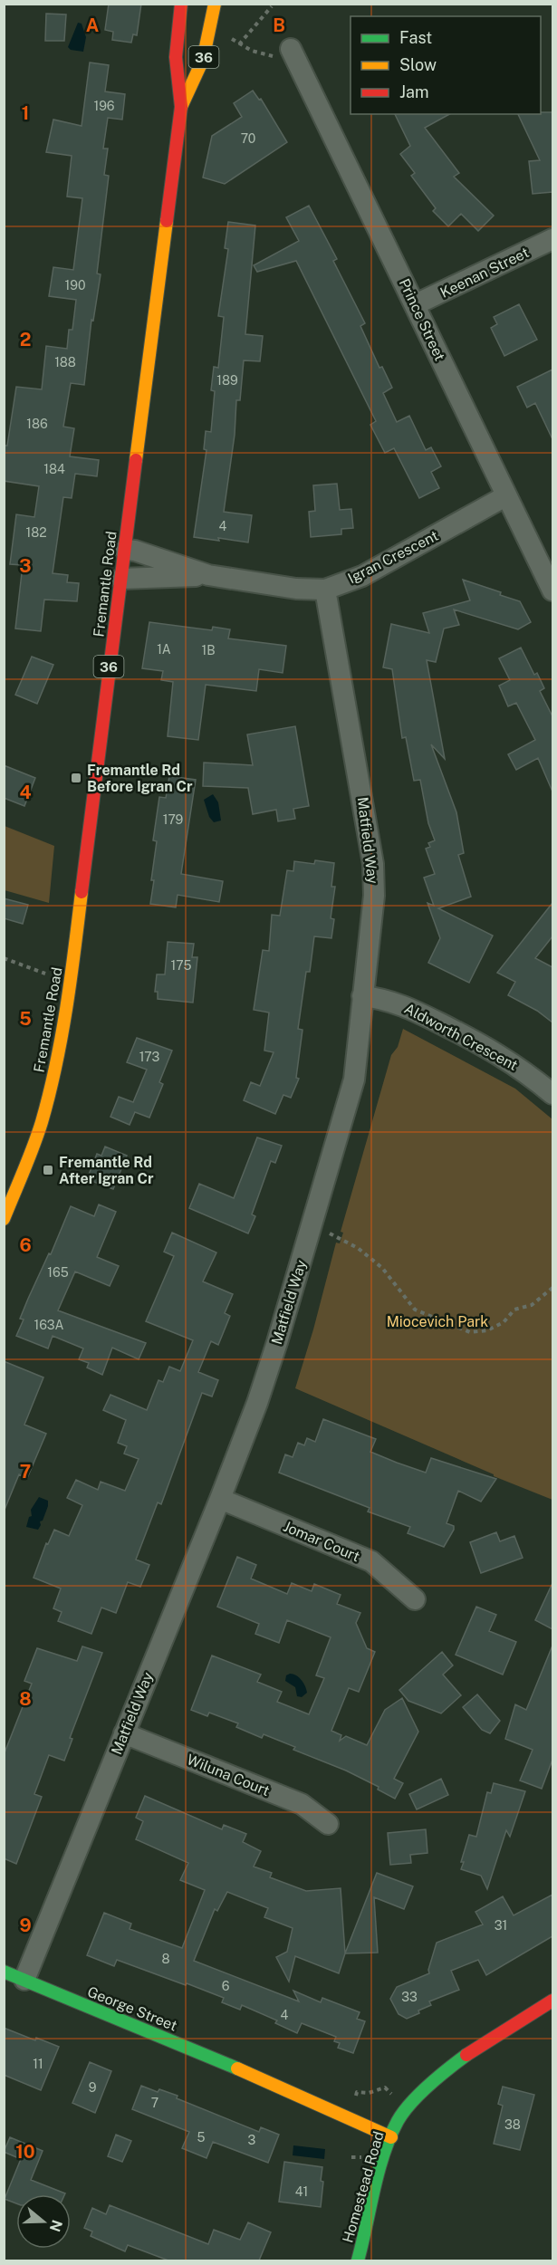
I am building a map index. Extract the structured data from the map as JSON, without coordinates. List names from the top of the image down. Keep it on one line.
{"streets":{"main road":["36","Fremantle Road","George Street","Homestead Road"],"street":["Keenan Street","Prince Street","Igran Crescent","Matfield Way","Aldworth Crescent","Jomar Court","Wiluna Court"]},"crossings":[["Keenan Street","Prince Street"],["Prince Street","Igran Crescent"],["Igran Crescent","Fremantle Road"],["Igran Crescent","Matfield Way"],["Matfield Way","Aldworth Crescent"],["Matfield Way","Jomar Court"],["Matfield Way","Wiluna Court"],["Matfield Way","George Street"],["George Street","Homestead Road"]],"parks":["Miocevich Park"],"places":{"transit":["Fremantle Rd Before Igran Cr","Fremantle Rd After Igran Cr"]},"house_numbers":["196","70","190","188","189","186","184","4","182","1A","1B","179","175","173","165","163A","31","8","6","33","4","11","9","7","38","5","3","41"],"legend":["Fast","Slow","Jam"],"north":"right","grid":{"columns":["A","B"],"rows":["1","2","3","4","5","6","7","8","9","10"]}}
